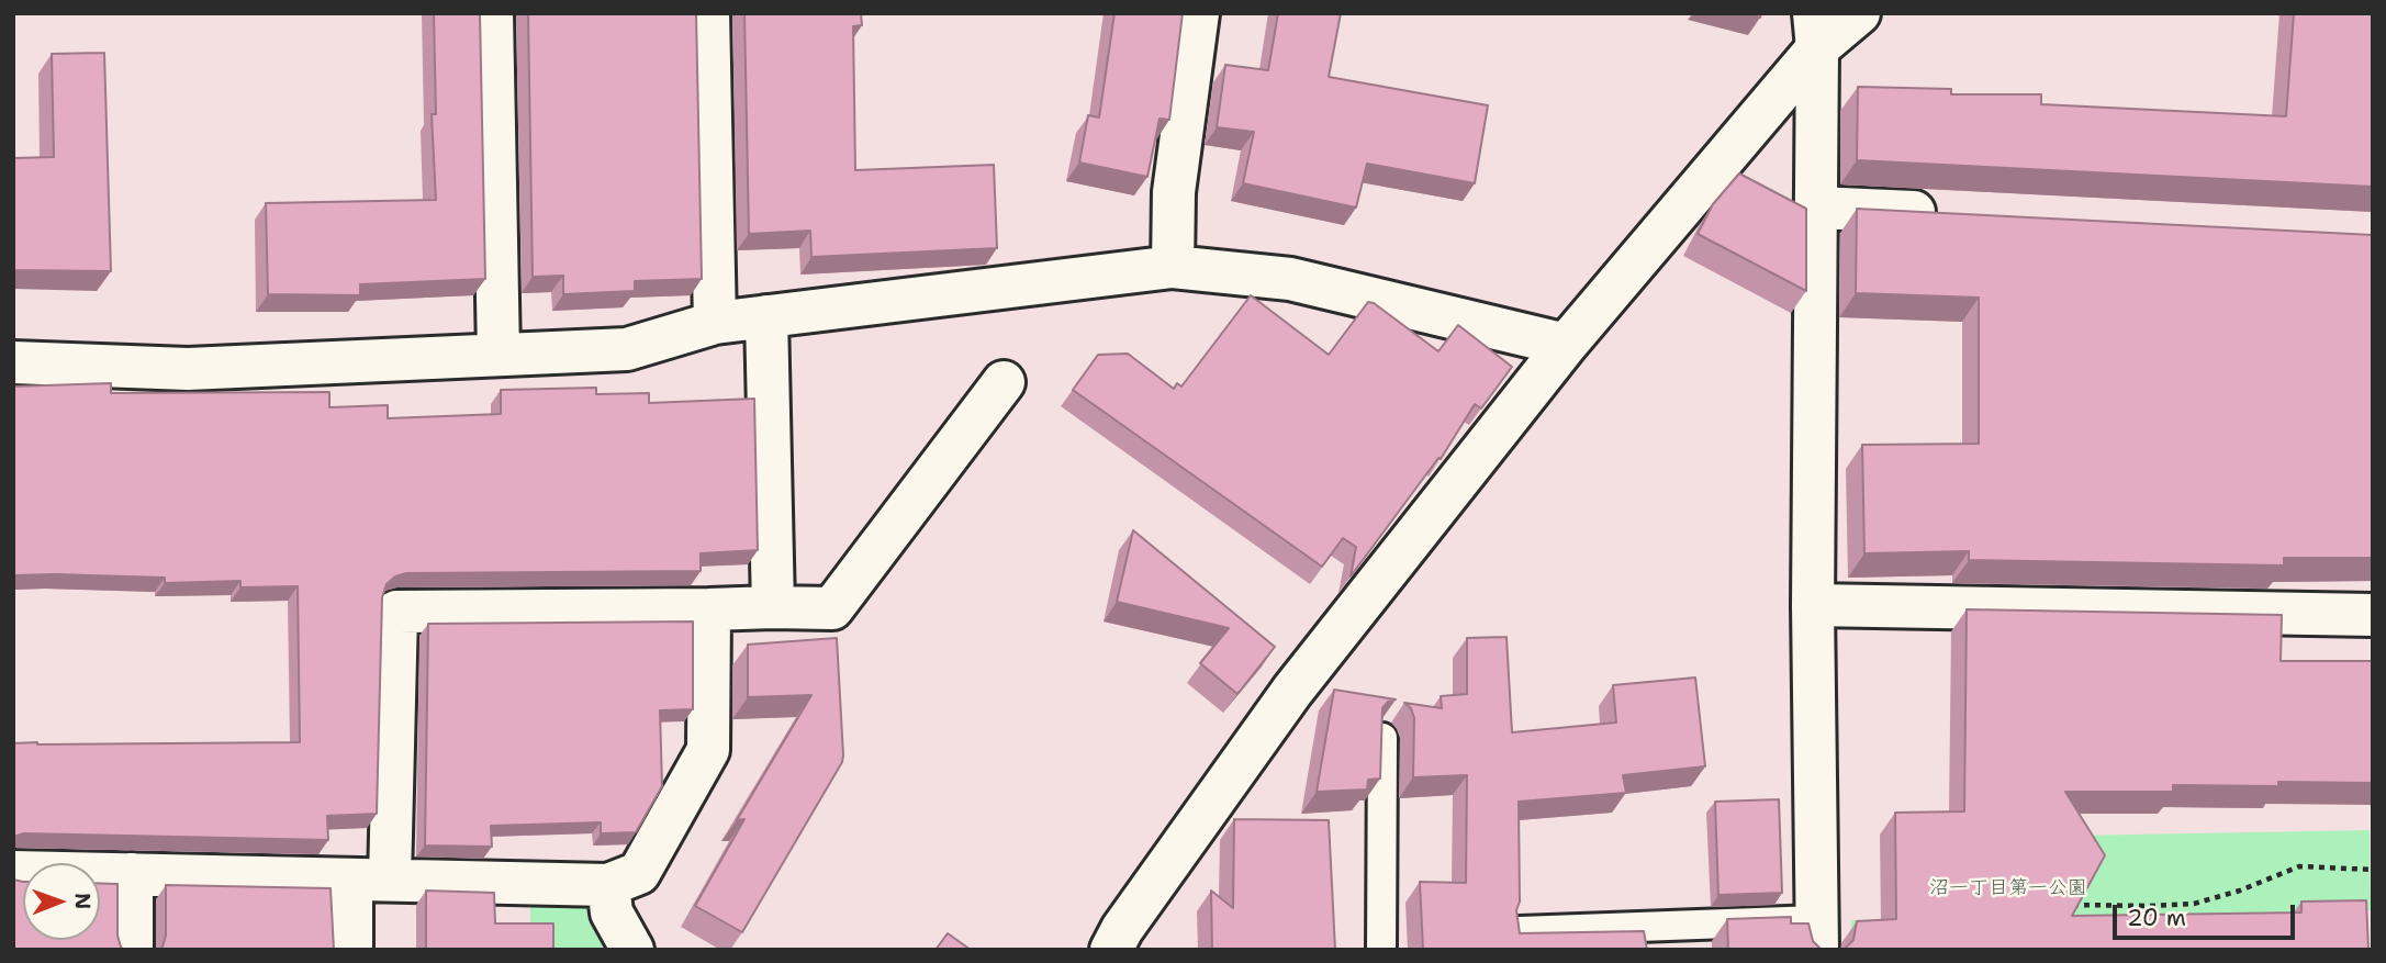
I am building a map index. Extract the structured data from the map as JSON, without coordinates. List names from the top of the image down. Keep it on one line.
{"parks":["沼一丁目第一公園"],"scale_bar":"20 m","north":"right"}
